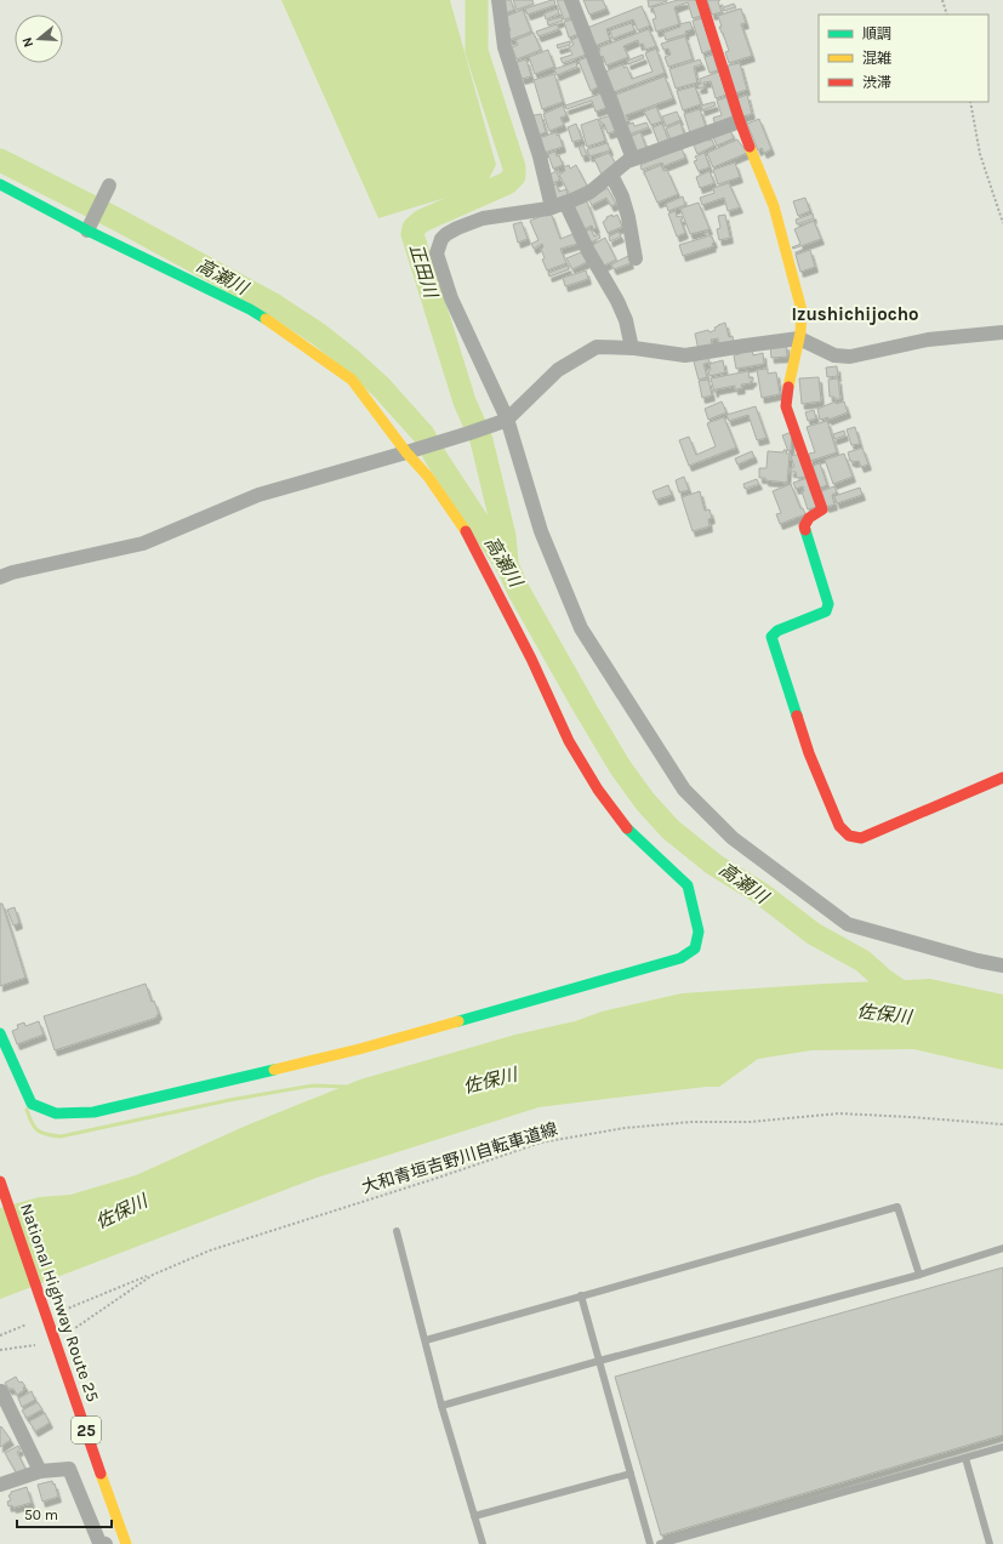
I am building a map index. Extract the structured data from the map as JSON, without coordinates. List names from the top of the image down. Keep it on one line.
{"streets":{"main road":["National Highway Route 25","25"],"path":["大和青垣吉野川自転車道線"]},"districts":["Izushichijocho"],"water":["正田川","高瀬川","佐保川"],"legend":["順調","混雑","渋滞"],"scale_bar":"50 m","north":"left"}
